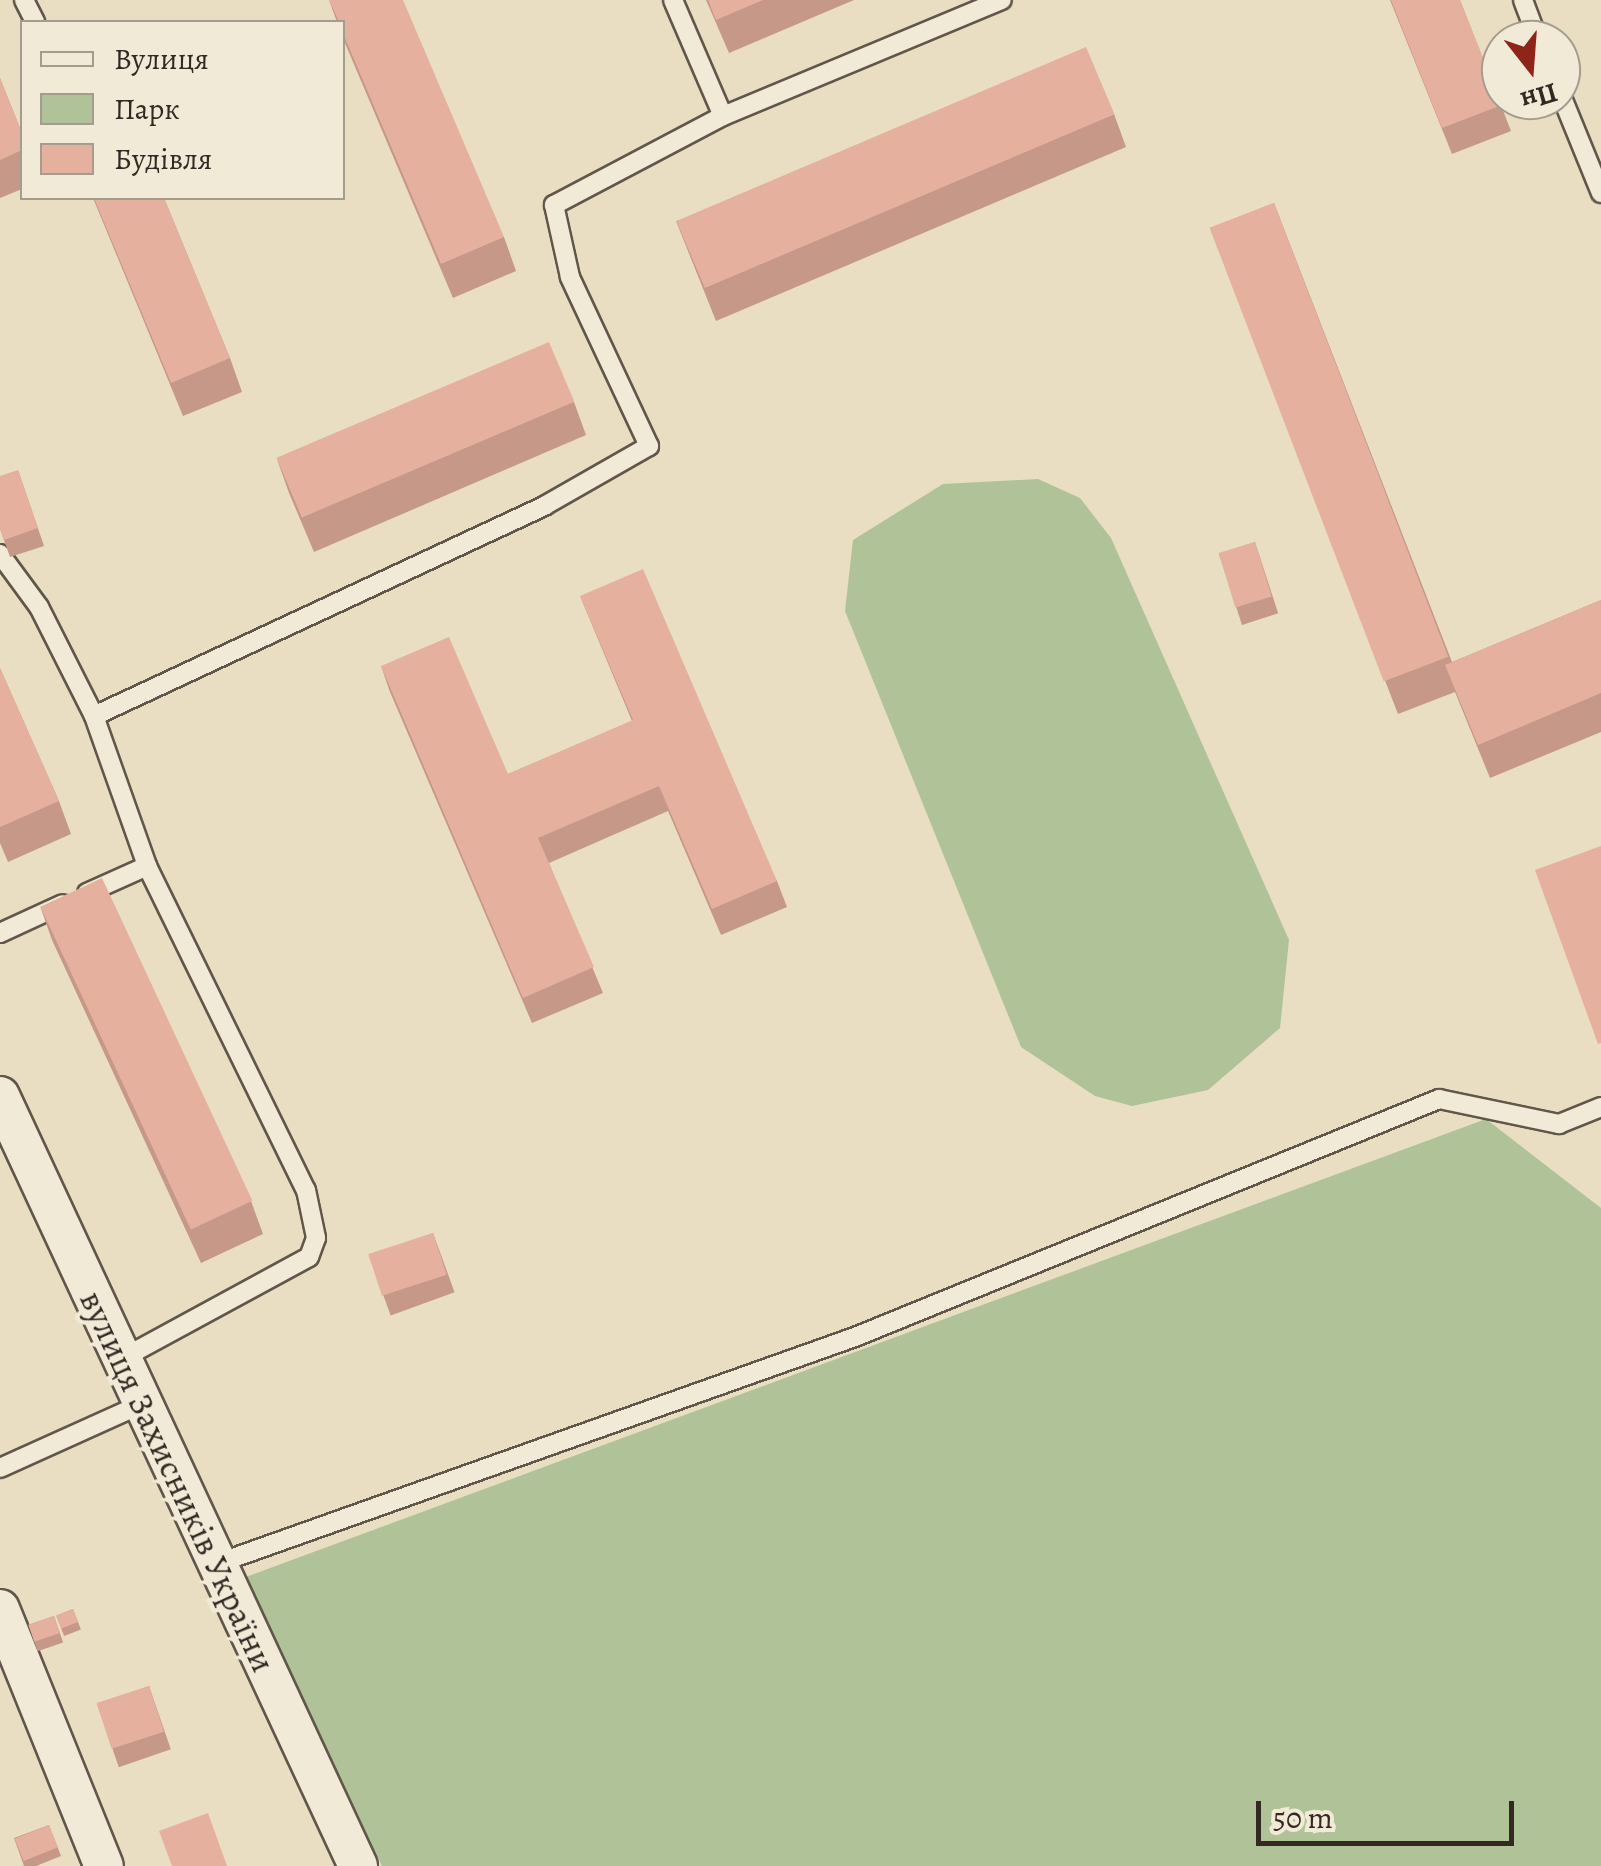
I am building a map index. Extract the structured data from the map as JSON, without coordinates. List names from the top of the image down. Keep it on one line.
{"streets":{"street":["вулиця Захисників України"]},"legend":["Вулиця","Парк","Будівля"],"scale_bar":"50 m","north":"bottom"}
